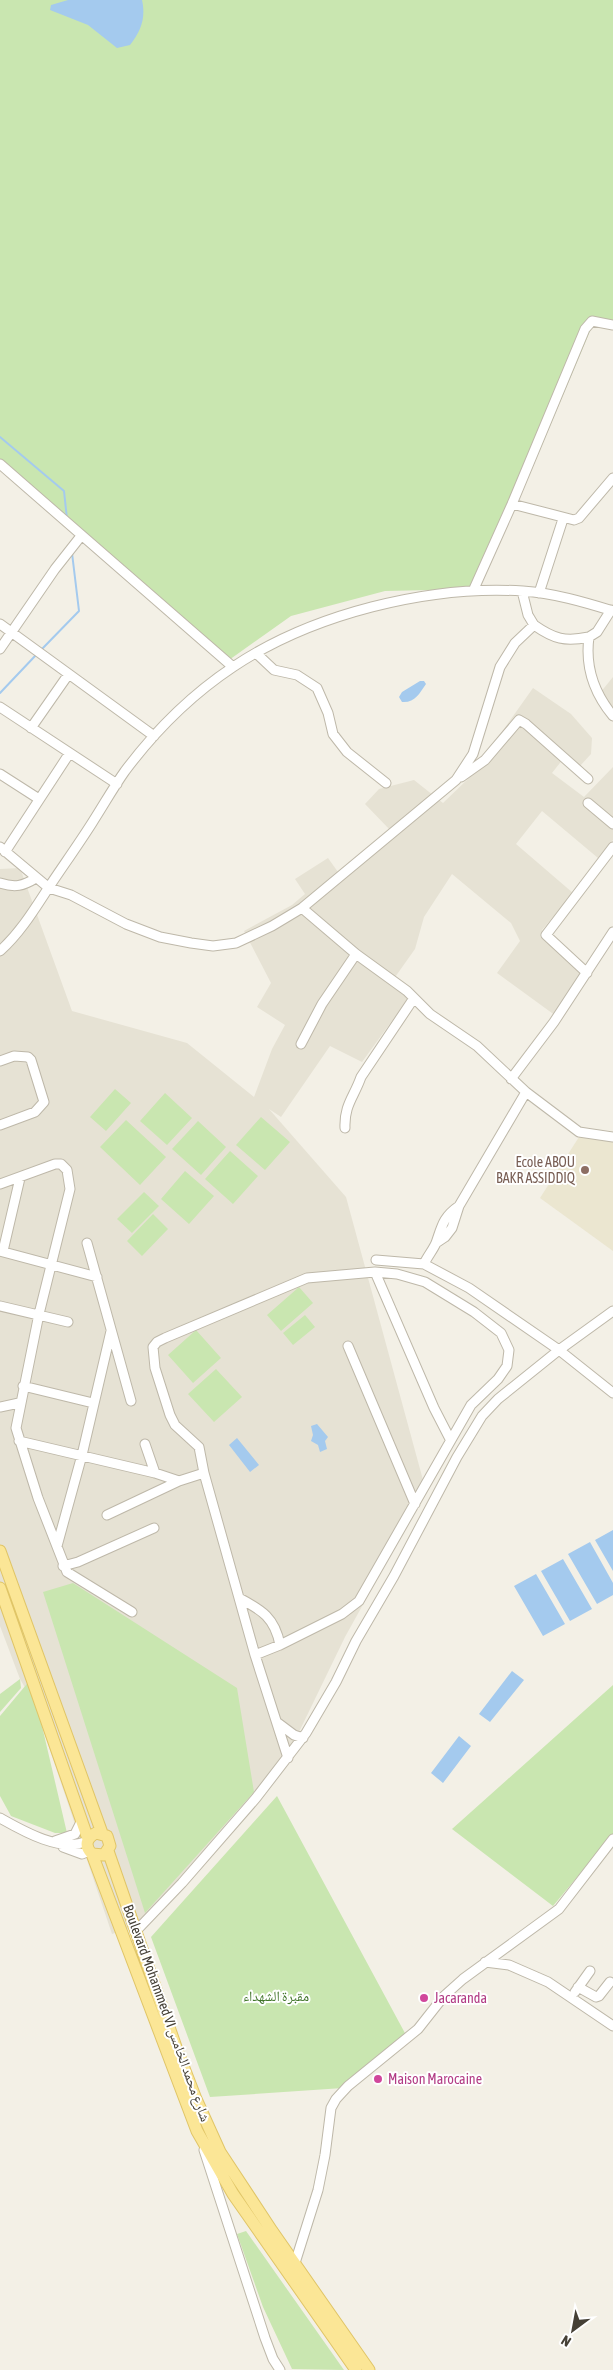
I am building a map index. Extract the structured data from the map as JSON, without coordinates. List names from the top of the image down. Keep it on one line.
{"streets":{"main road":["Boulevard Mohammed VI شارع محمد الخامس"]},"parks":["مقبرة الشهداء"],"places":["Ecole ABOU BAKR ASSIDDIQ","Jacaranda","Maison Marocaine"],"north":"bottom left"}
